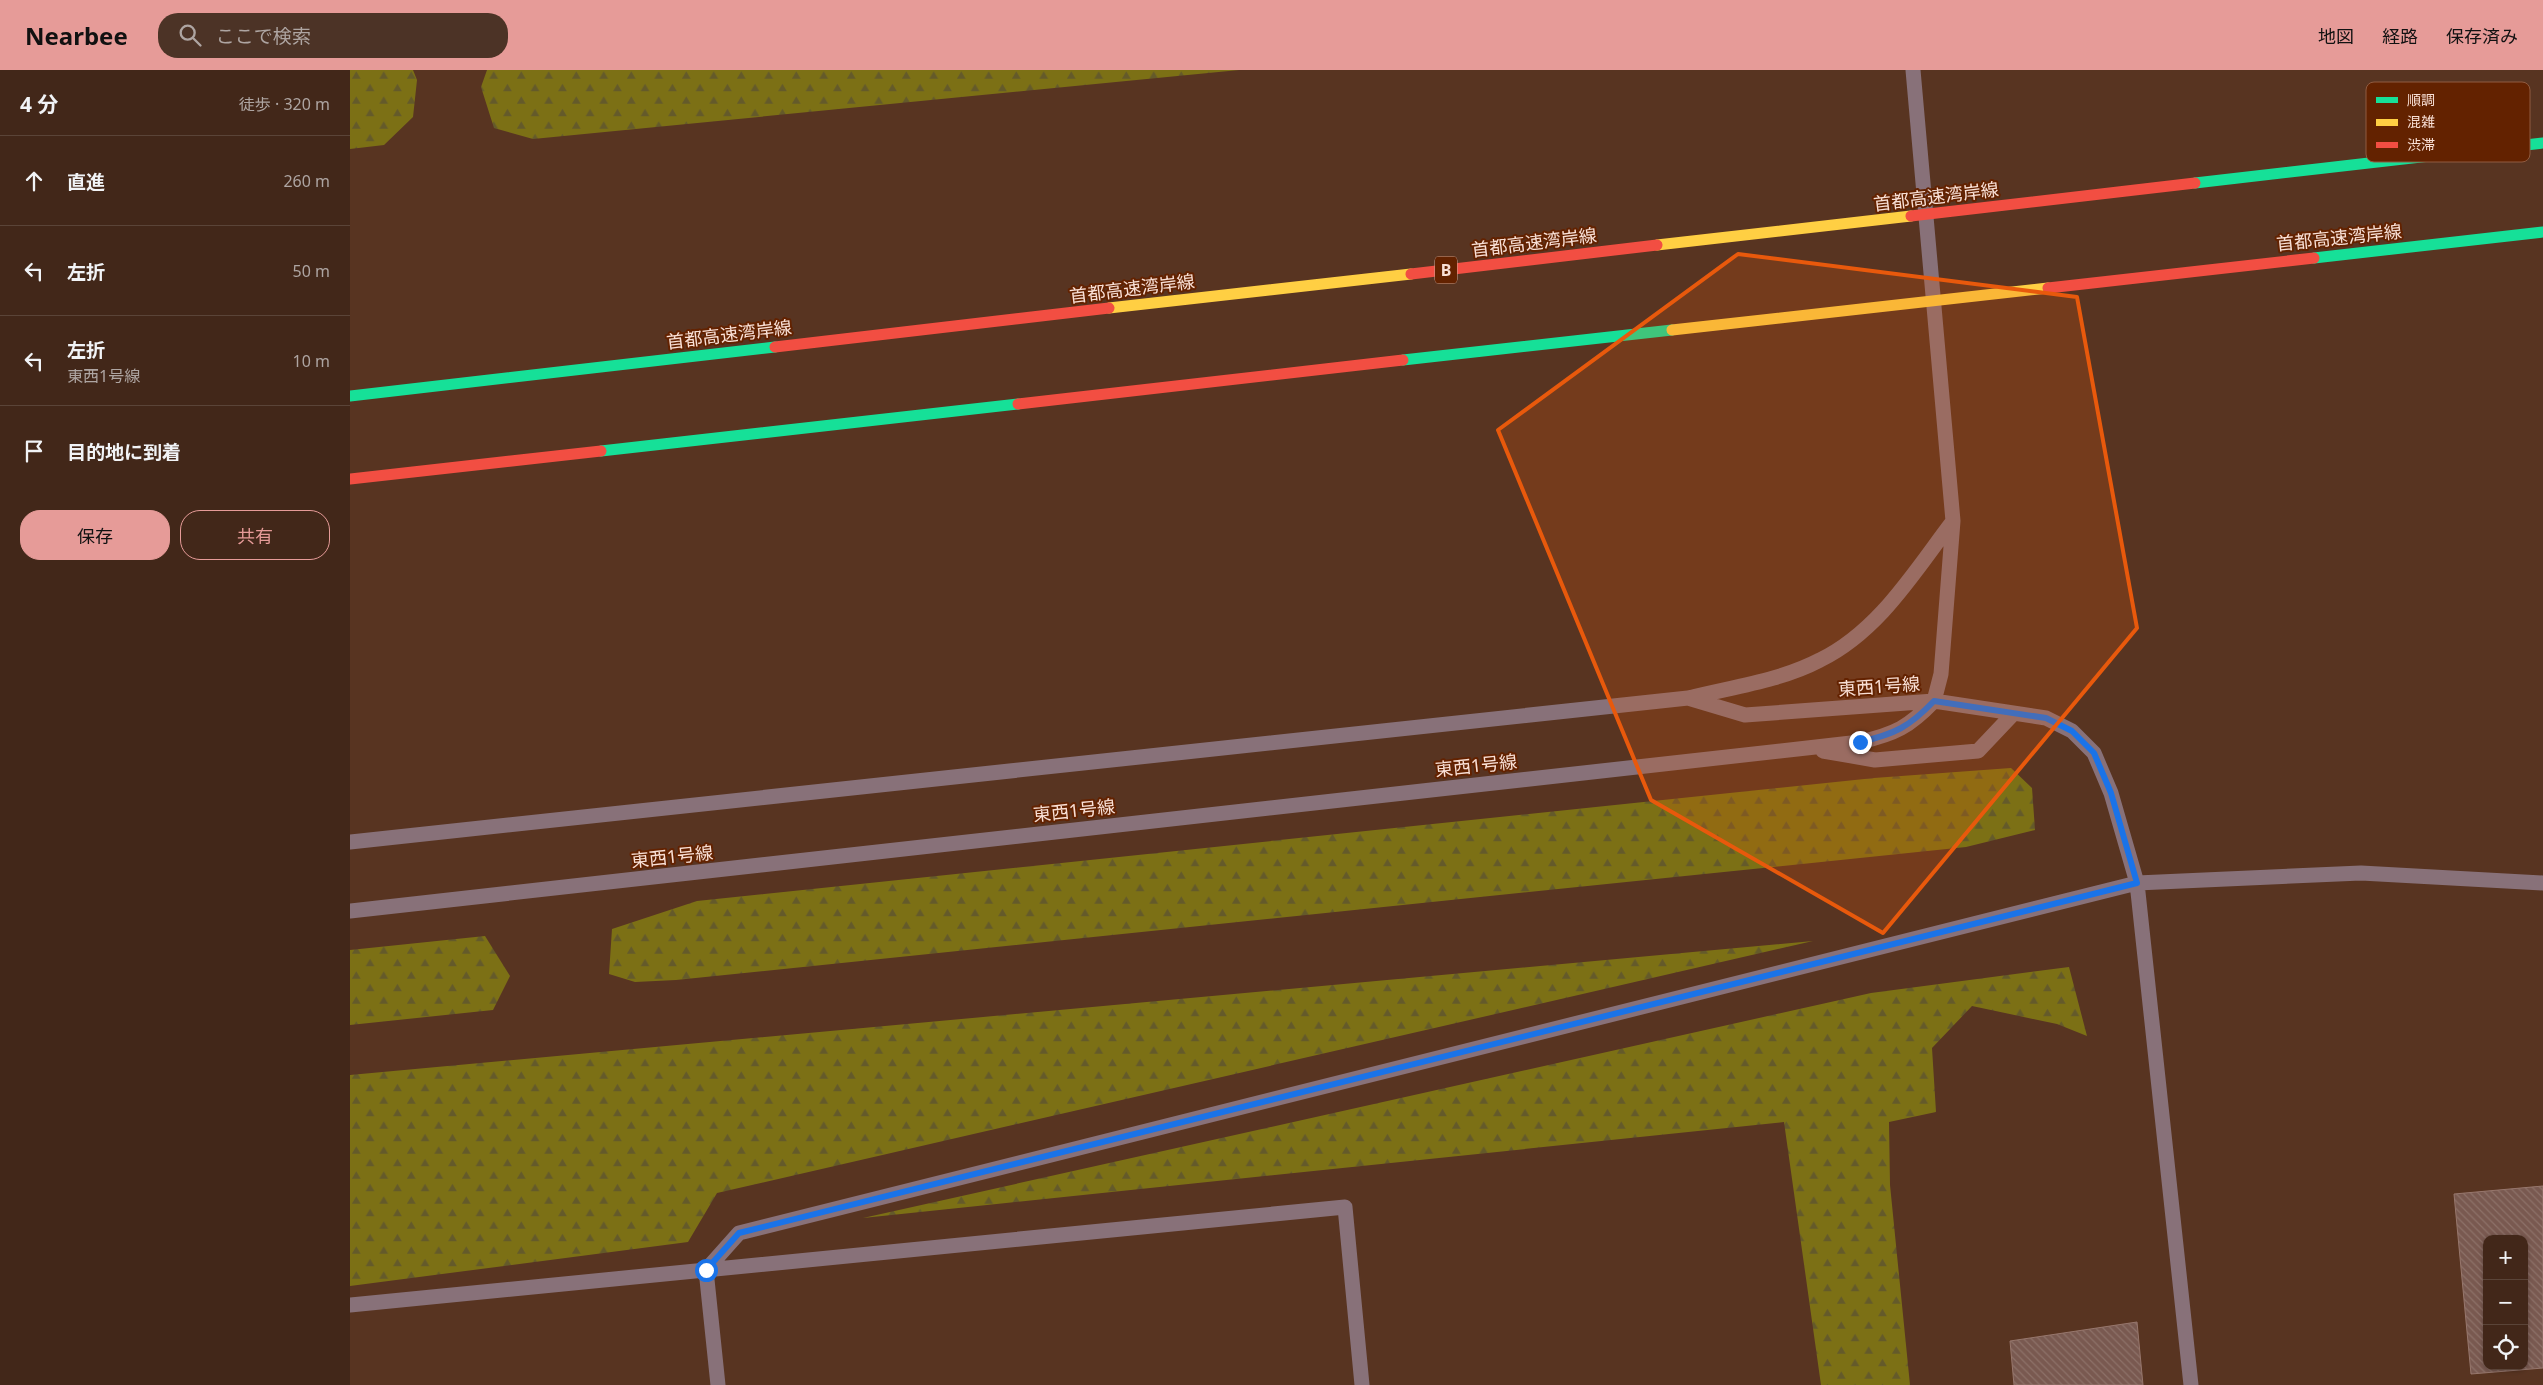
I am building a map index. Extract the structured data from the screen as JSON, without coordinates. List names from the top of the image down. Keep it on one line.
{"streets":{"highway":["首都高速湾岸線","B"],"lane":["東西1号線"]},"legend":["順調","混雑","渋滞"],"page":{"header":"Nearbee","search":"ここで検索","nav":["地図","経路","保存済み"],"heading":["4 分","徒歩 · 320 m"],"list":[["直進","260 m"],["左折","50 m"],["左折","東西1号線","10 m"],"目的地に到着"],"buttons":["保存","共有"],"map_buttons":["+","−"]}}
